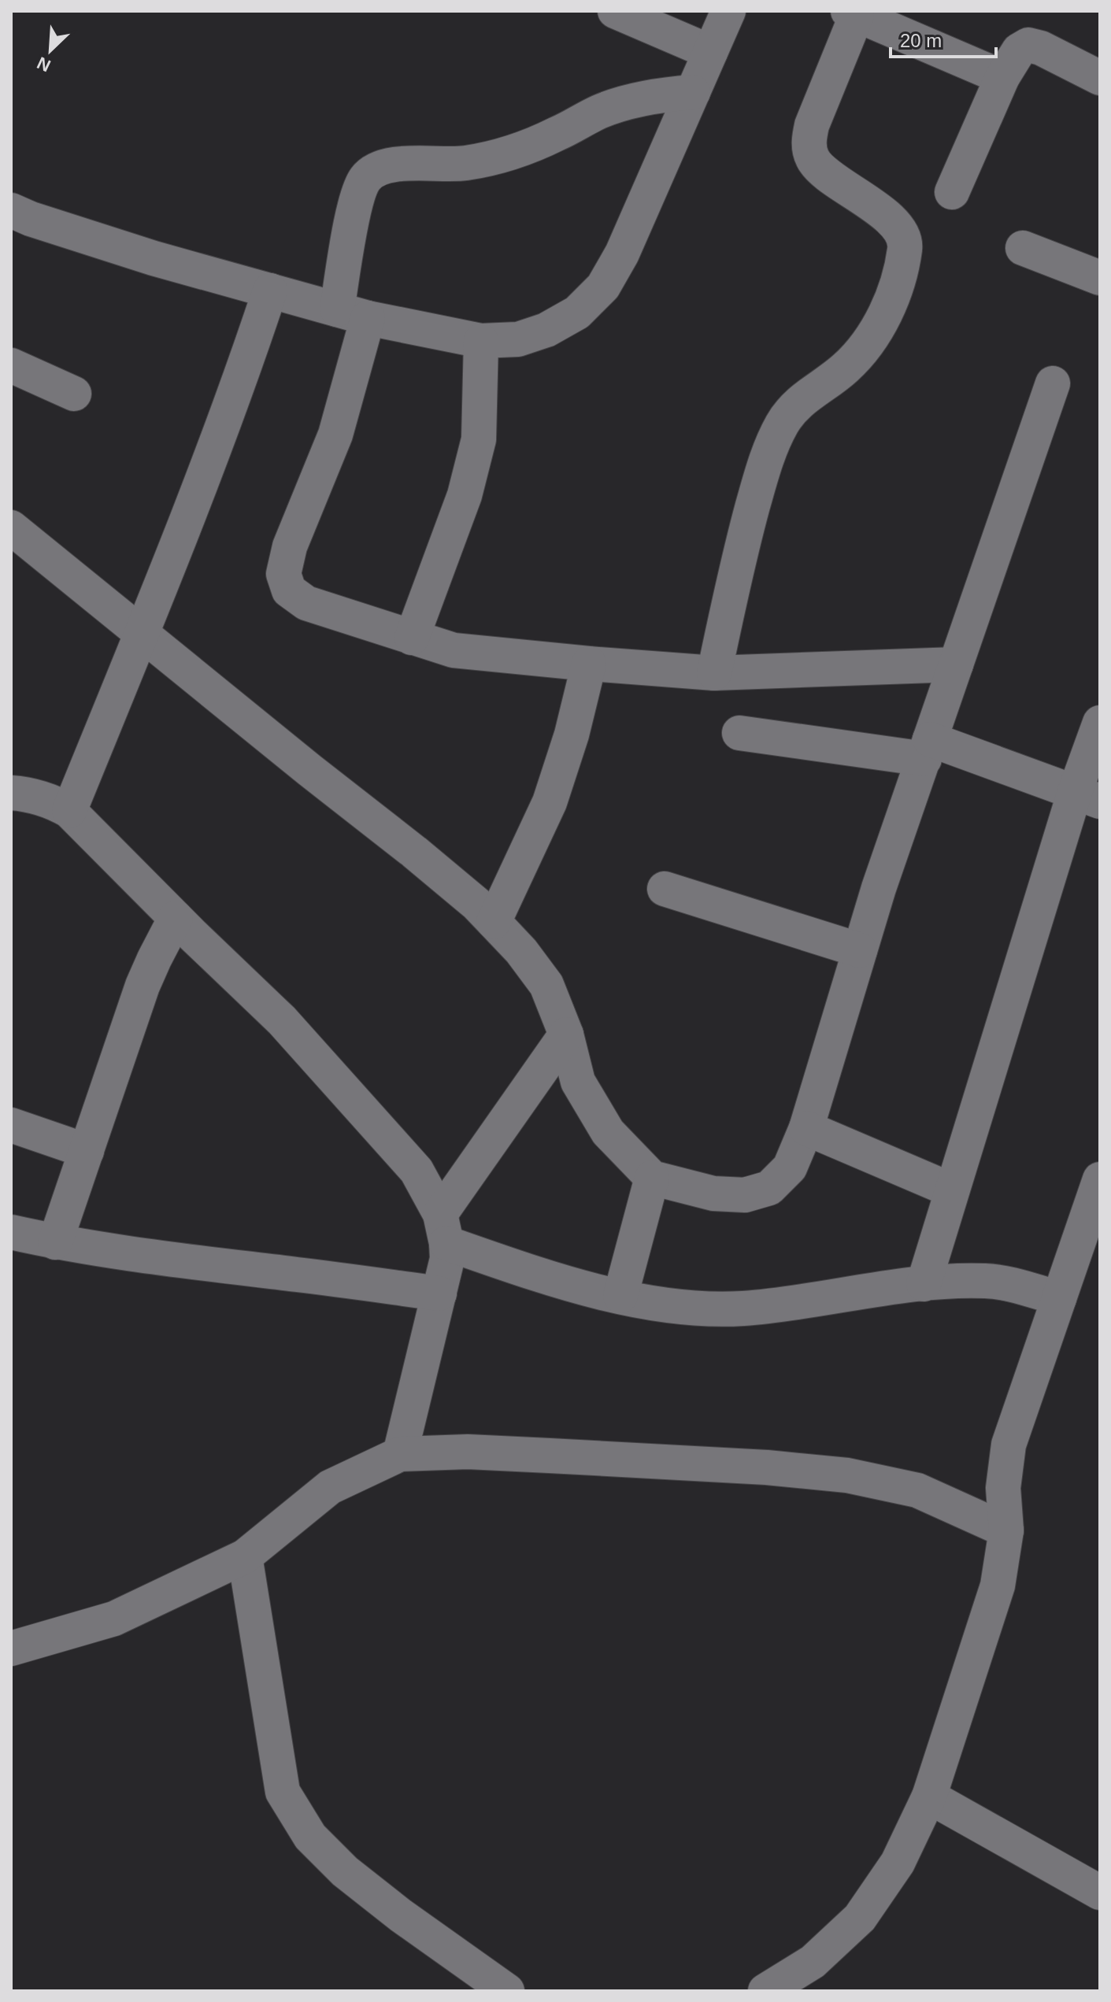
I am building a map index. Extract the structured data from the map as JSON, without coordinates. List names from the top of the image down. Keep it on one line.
{"scale_bar":"20 m","north":"bottom left"}
